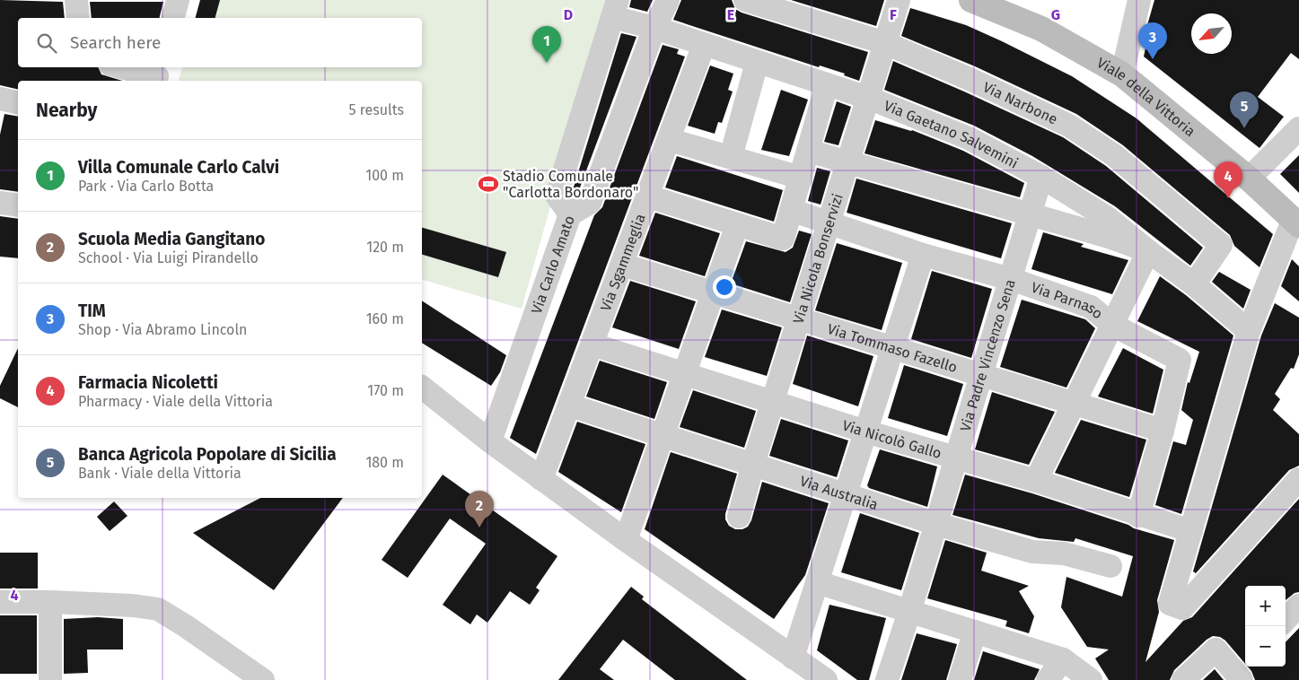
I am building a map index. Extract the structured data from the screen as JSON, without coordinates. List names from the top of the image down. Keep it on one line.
{"streets":{"street":["Viale della Vittoria","Via Narbone","Via Gaetano Salvemini","Via Nicola Bonservizi","Via Sgammeglia","Via Carlo Amato","Via Parnaso","Via Tommaso Fazello","Via Padre Vincenzo Sena","Via Nicolò Gallo","Via Australia"]},"crossings":[["Via Narbone","Via Gaetano Salvemini"],["Via Narbone","Via Nicola Bonservizi"],["Via Gaetano Salvemini","Via Nicola Bonservizi"],["Via Gaetano Salvemini","Via Sgammeglia"],["Via Gaetano Salvemini","Via Carlo Amato"],["Via Gaetano Salvemini","Via Padre Vincenzo Sena"],["Via Nicola Bonservizi","Via Parnaso"],["Via Nicola Bonservizi","Via Tommaso Fazello"],["Via Nicola Bonservizi","Via Nicolò Gallo"],["Via Nicola Bonservizi","Via Australia"],["Via Sgammeglia","Via Tommaso Fazello"],["Via Sgammeglia","Via Nicolò Gallo"],["Via Sgammeglia","Via Australia"],["Via Parnaso","Via Tommaso Fazello"],["Via Parnaso","Via Padre Vincenzo Sena"],["Via Parnaso","Via Nicolò Gallo"],["Via Tommaso Fazello","Via Padre Vincenzo Sena"],["Via Padre Vincenzo Sena","Via Nicolò Gallo"],["Via Padre Vincenzo Sena","Via Australia"]],"places":{"sports":["Stadio Comunale \"Carlotta Bordonaro\""]},"north":"bottom left","page":{"search":"Search here","pins":["3","1","5","4","2"],"heading":["Nearby","5 results"],"list":[{"mark":"1","name":"Villa Comunale Carlo Calvi","note":"Park · Via Carlo Botta","value":"100 m"},{"mark":"2","name":"Scuola Media Gangitano","note":"School · Via Luigi Pirandello","value":"120 m"},{"mark":"3","name":"TIM","note":"Shop · Via Abramo Lincoln","value":"160 m"},{"mark":"4","name":"Farmacia Nicoletti","note":"Pharmacy · Viale della Vittoria","value":"170 m"},{"mark":"5","name":"Banca Agricola Popolare di Sicilia","note":"Bank · Viale della Vittoria","value":"180 m"}],"map_buttons":["+","−"]},"grid":{"columns":["D","E","F","G"],"rows":["4"]}}
